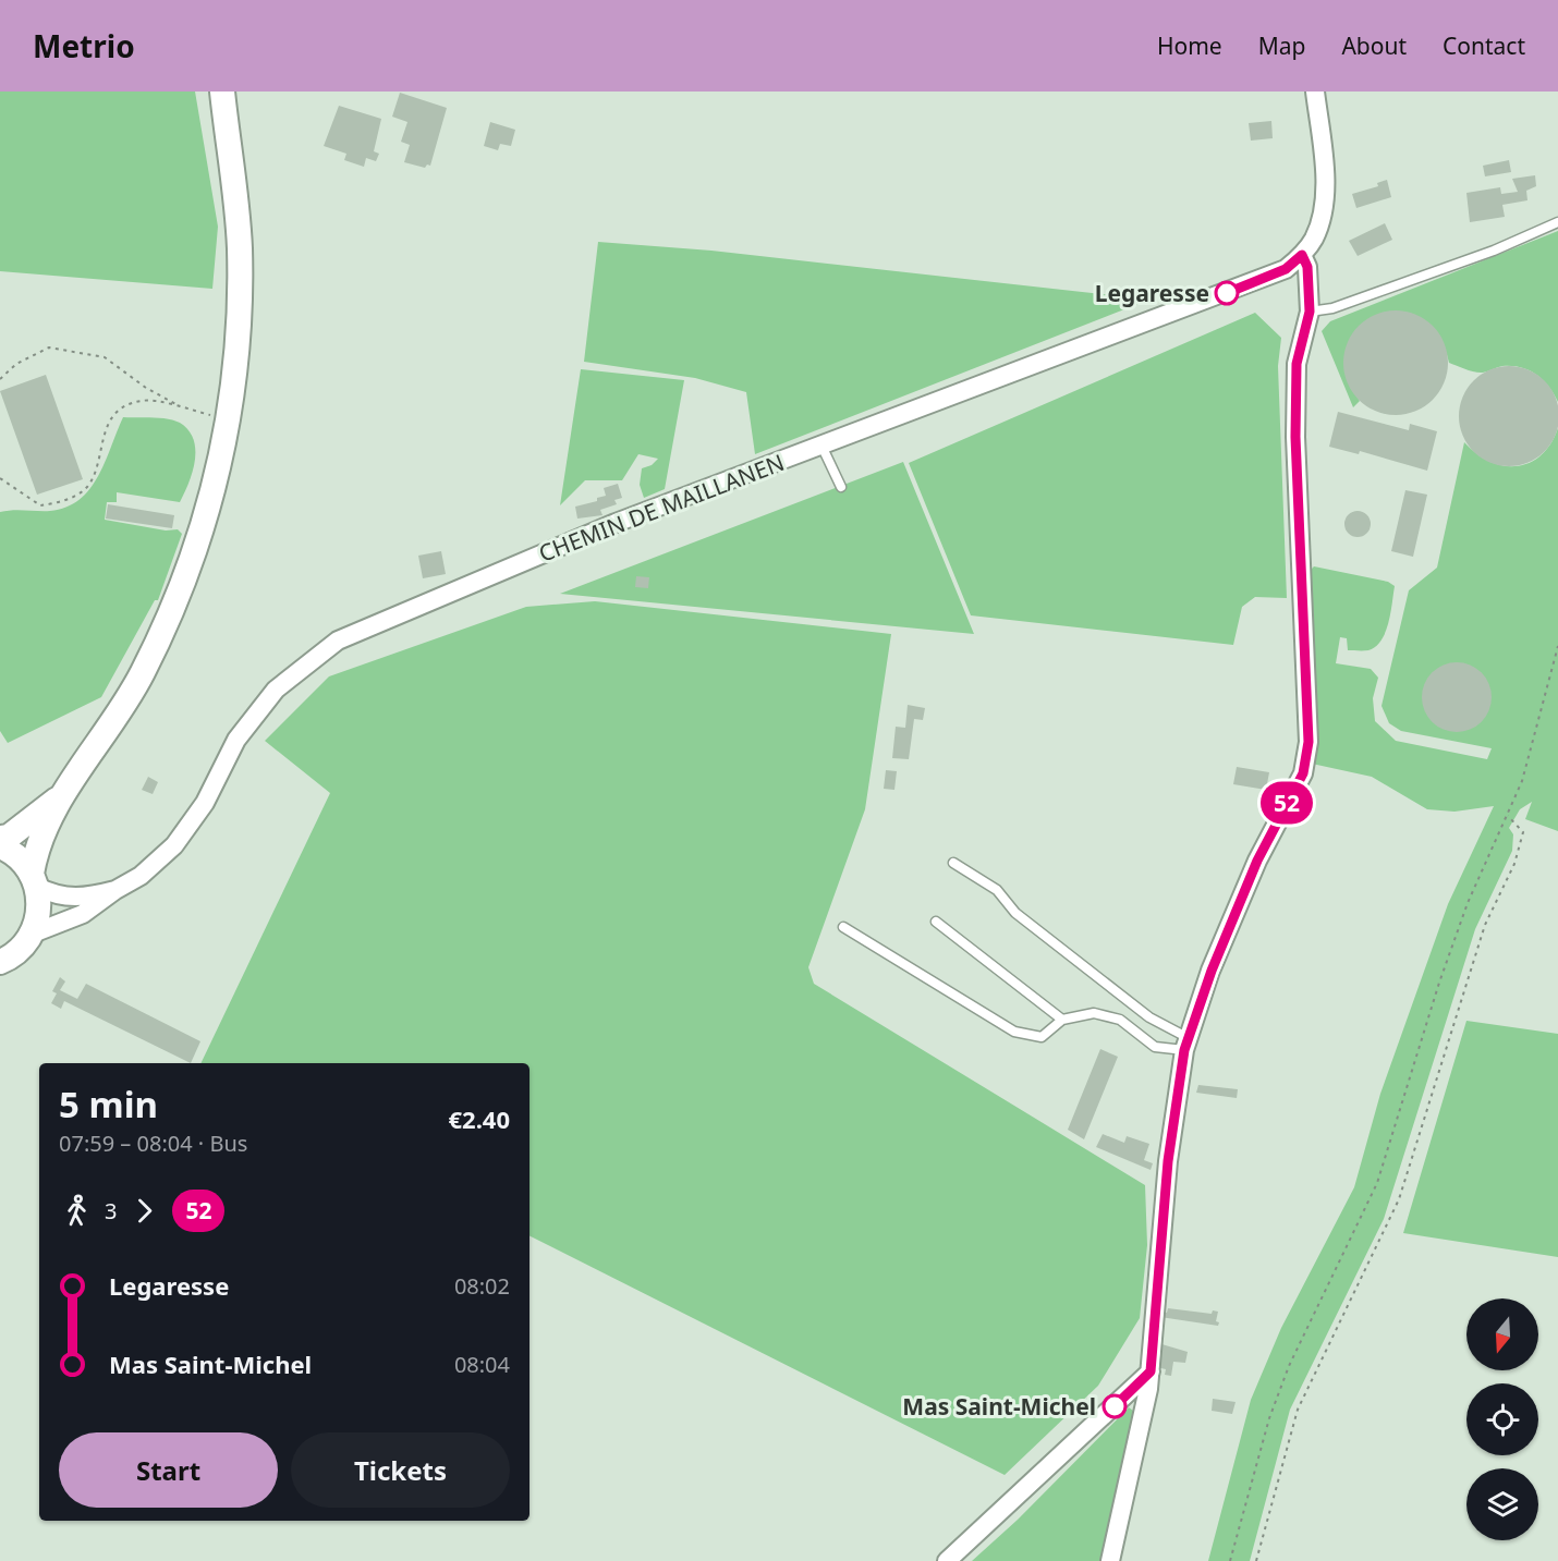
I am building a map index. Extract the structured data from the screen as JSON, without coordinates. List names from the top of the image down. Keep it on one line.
{"streets":{"street":["CHEMIN DE MAILLANEN"]},"places":["Legaresse","Mas Saint-Michel"],"lines":["bus line 52"],"north":"bottom","page":{"header":"Metrio","nav":["Home","Map","About","Contact"],"on_map":"52","heading":["5 min","07:59 – 08:04 · Bus","€2.40"],"legs":["3","52"],"list":[{"name":"Legaresse","value":"08:02"},{"name":"Mas Saint-Michel","value":"08:04"}],"buttons":["Start","Tickets"]}}
